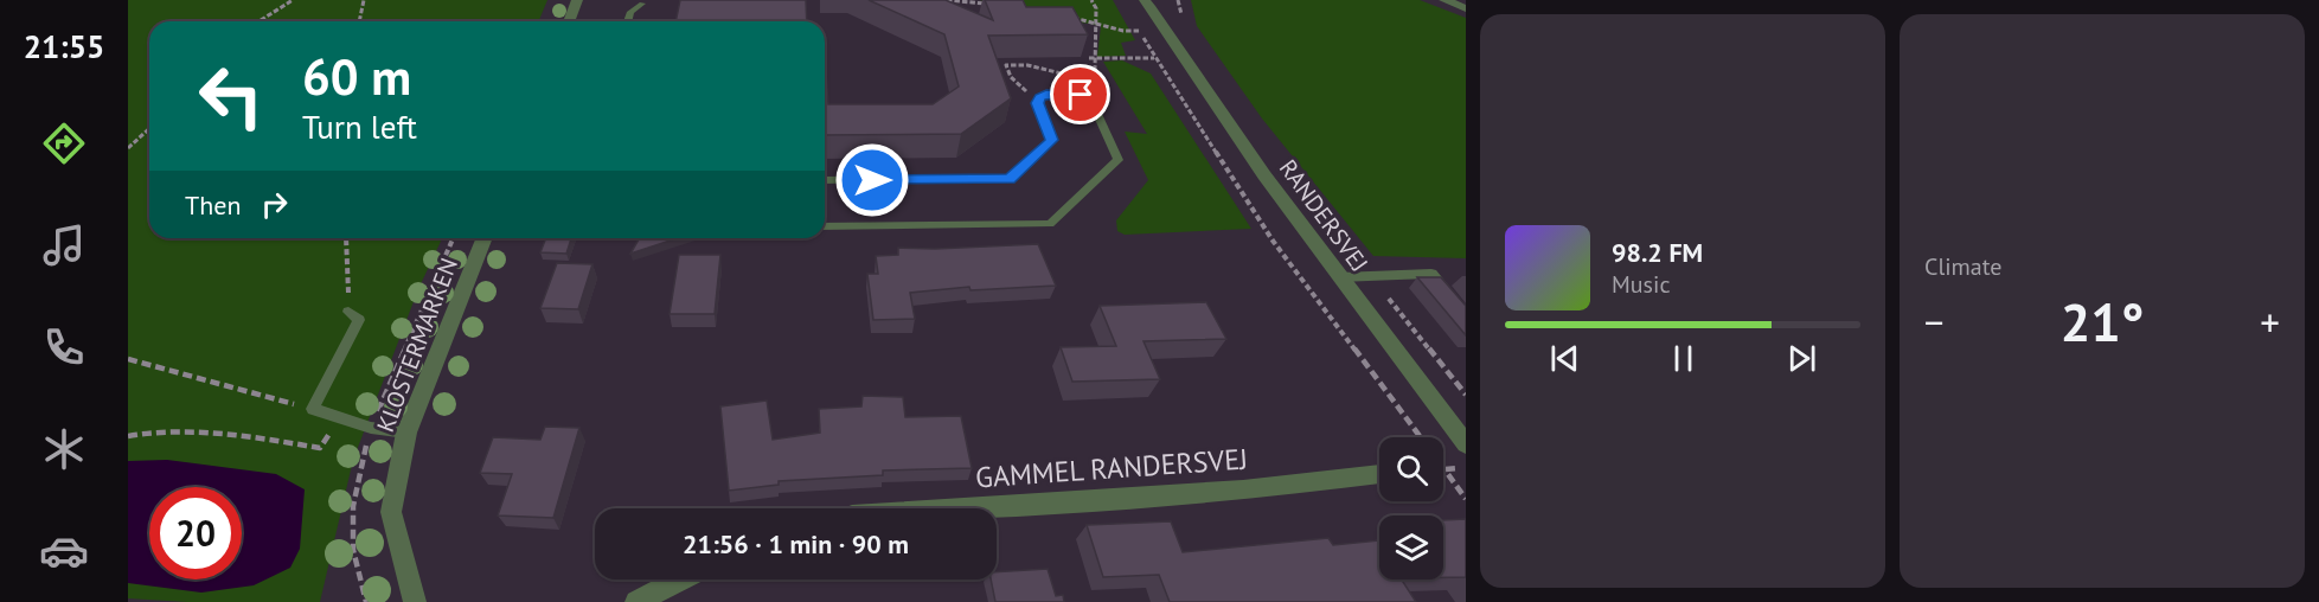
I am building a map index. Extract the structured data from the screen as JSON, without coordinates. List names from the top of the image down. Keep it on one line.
{"streets":{"street":["RANDERSVEJ","KLOSTERMARKEN","GAMMEL RANDERSVEJ"]},"page":{"tabs":"21:55","tile":"Climate","turn":["60 m","Turn left"],"then":"Then","song":["98.2 FM","Music"],"heat":["−","21°","+"],"limit":"20","trip":"21:56 · 1 min · 90 m"}}
